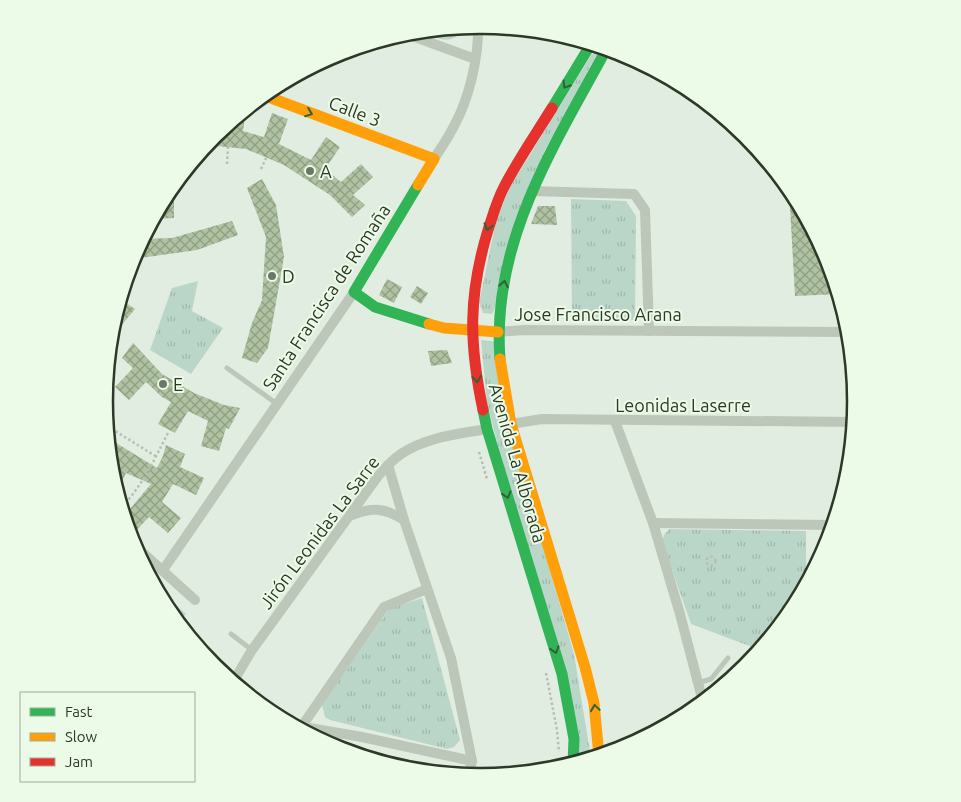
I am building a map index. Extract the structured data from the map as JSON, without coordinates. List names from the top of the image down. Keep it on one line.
{"streets":{"main road":["Calle 3","Santa Francisca de Romaña","Jose Francisco Arana","Avenida La Alborada"],"street":["Leonidas Laserre","Jirón Leonidas La Sarre"]},"crossings":[["Calle 3","Santa Francisca de Romaña"],["Santa Francisca de Romaña","Jose Francisco Arana"],["Jose Francisco Arana","Avenida La Alborada"],["Leonidas Laserre","Avenida La Alborada"],["Avenida La Alborada","Jirón Leonidas La Sarre"]],"one_way":["Calle 3"],"places":["A","D","E"],"legend":["Fast","Slow","Jam"]}
